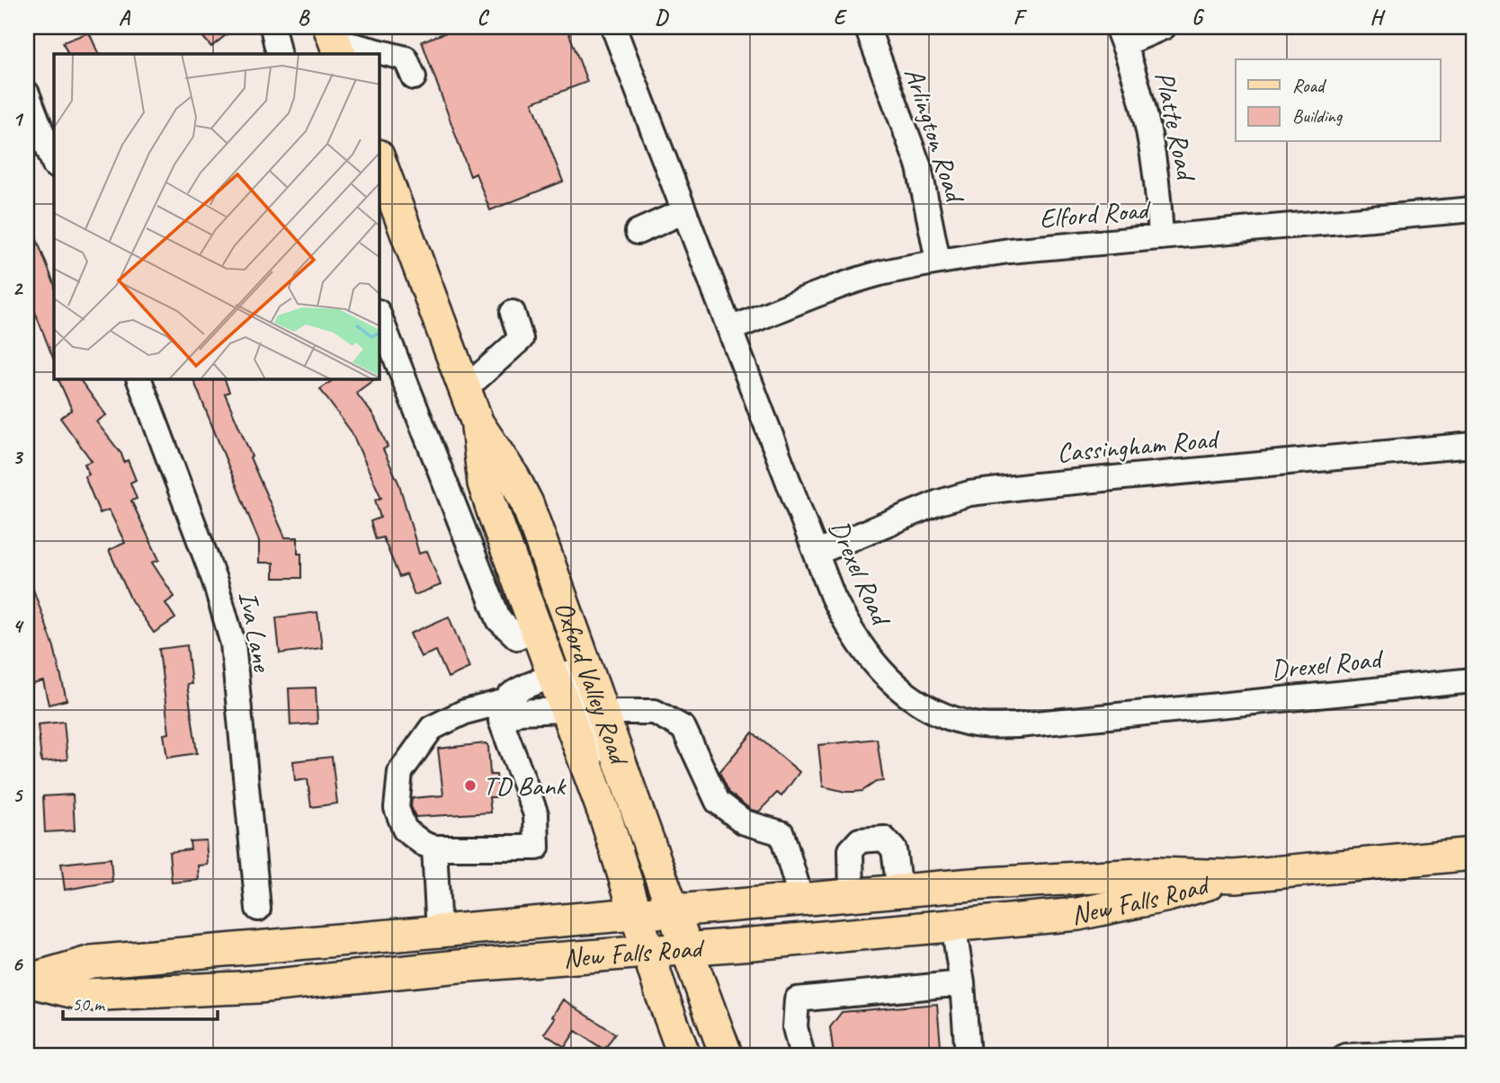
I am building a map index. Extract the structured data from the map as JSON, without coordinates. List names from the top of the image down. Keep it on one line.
{"streets":{"main road":["Oxford Valley Road","New Falls Road"],"street":["Platte Road","Arlington Road","Elford Road","Cassingham Road","Drexel Road","Iva Lane"]},"crossings":[["Platte Road","Elford Road"],["Arlington Road","Elford Road"],["Elford Road","Drexel Road"],["Cassingham Road","Drexel Road"],["Oxford Valley Road","New Falls Road"]],"places":["TD Bank"],"legend":["Road","Building"],"scale_bar":"50 m","grid":{"columns":["A","B","C","D","E","F","G","H"],"rows":["1","2","3","4","5","6"]}}
